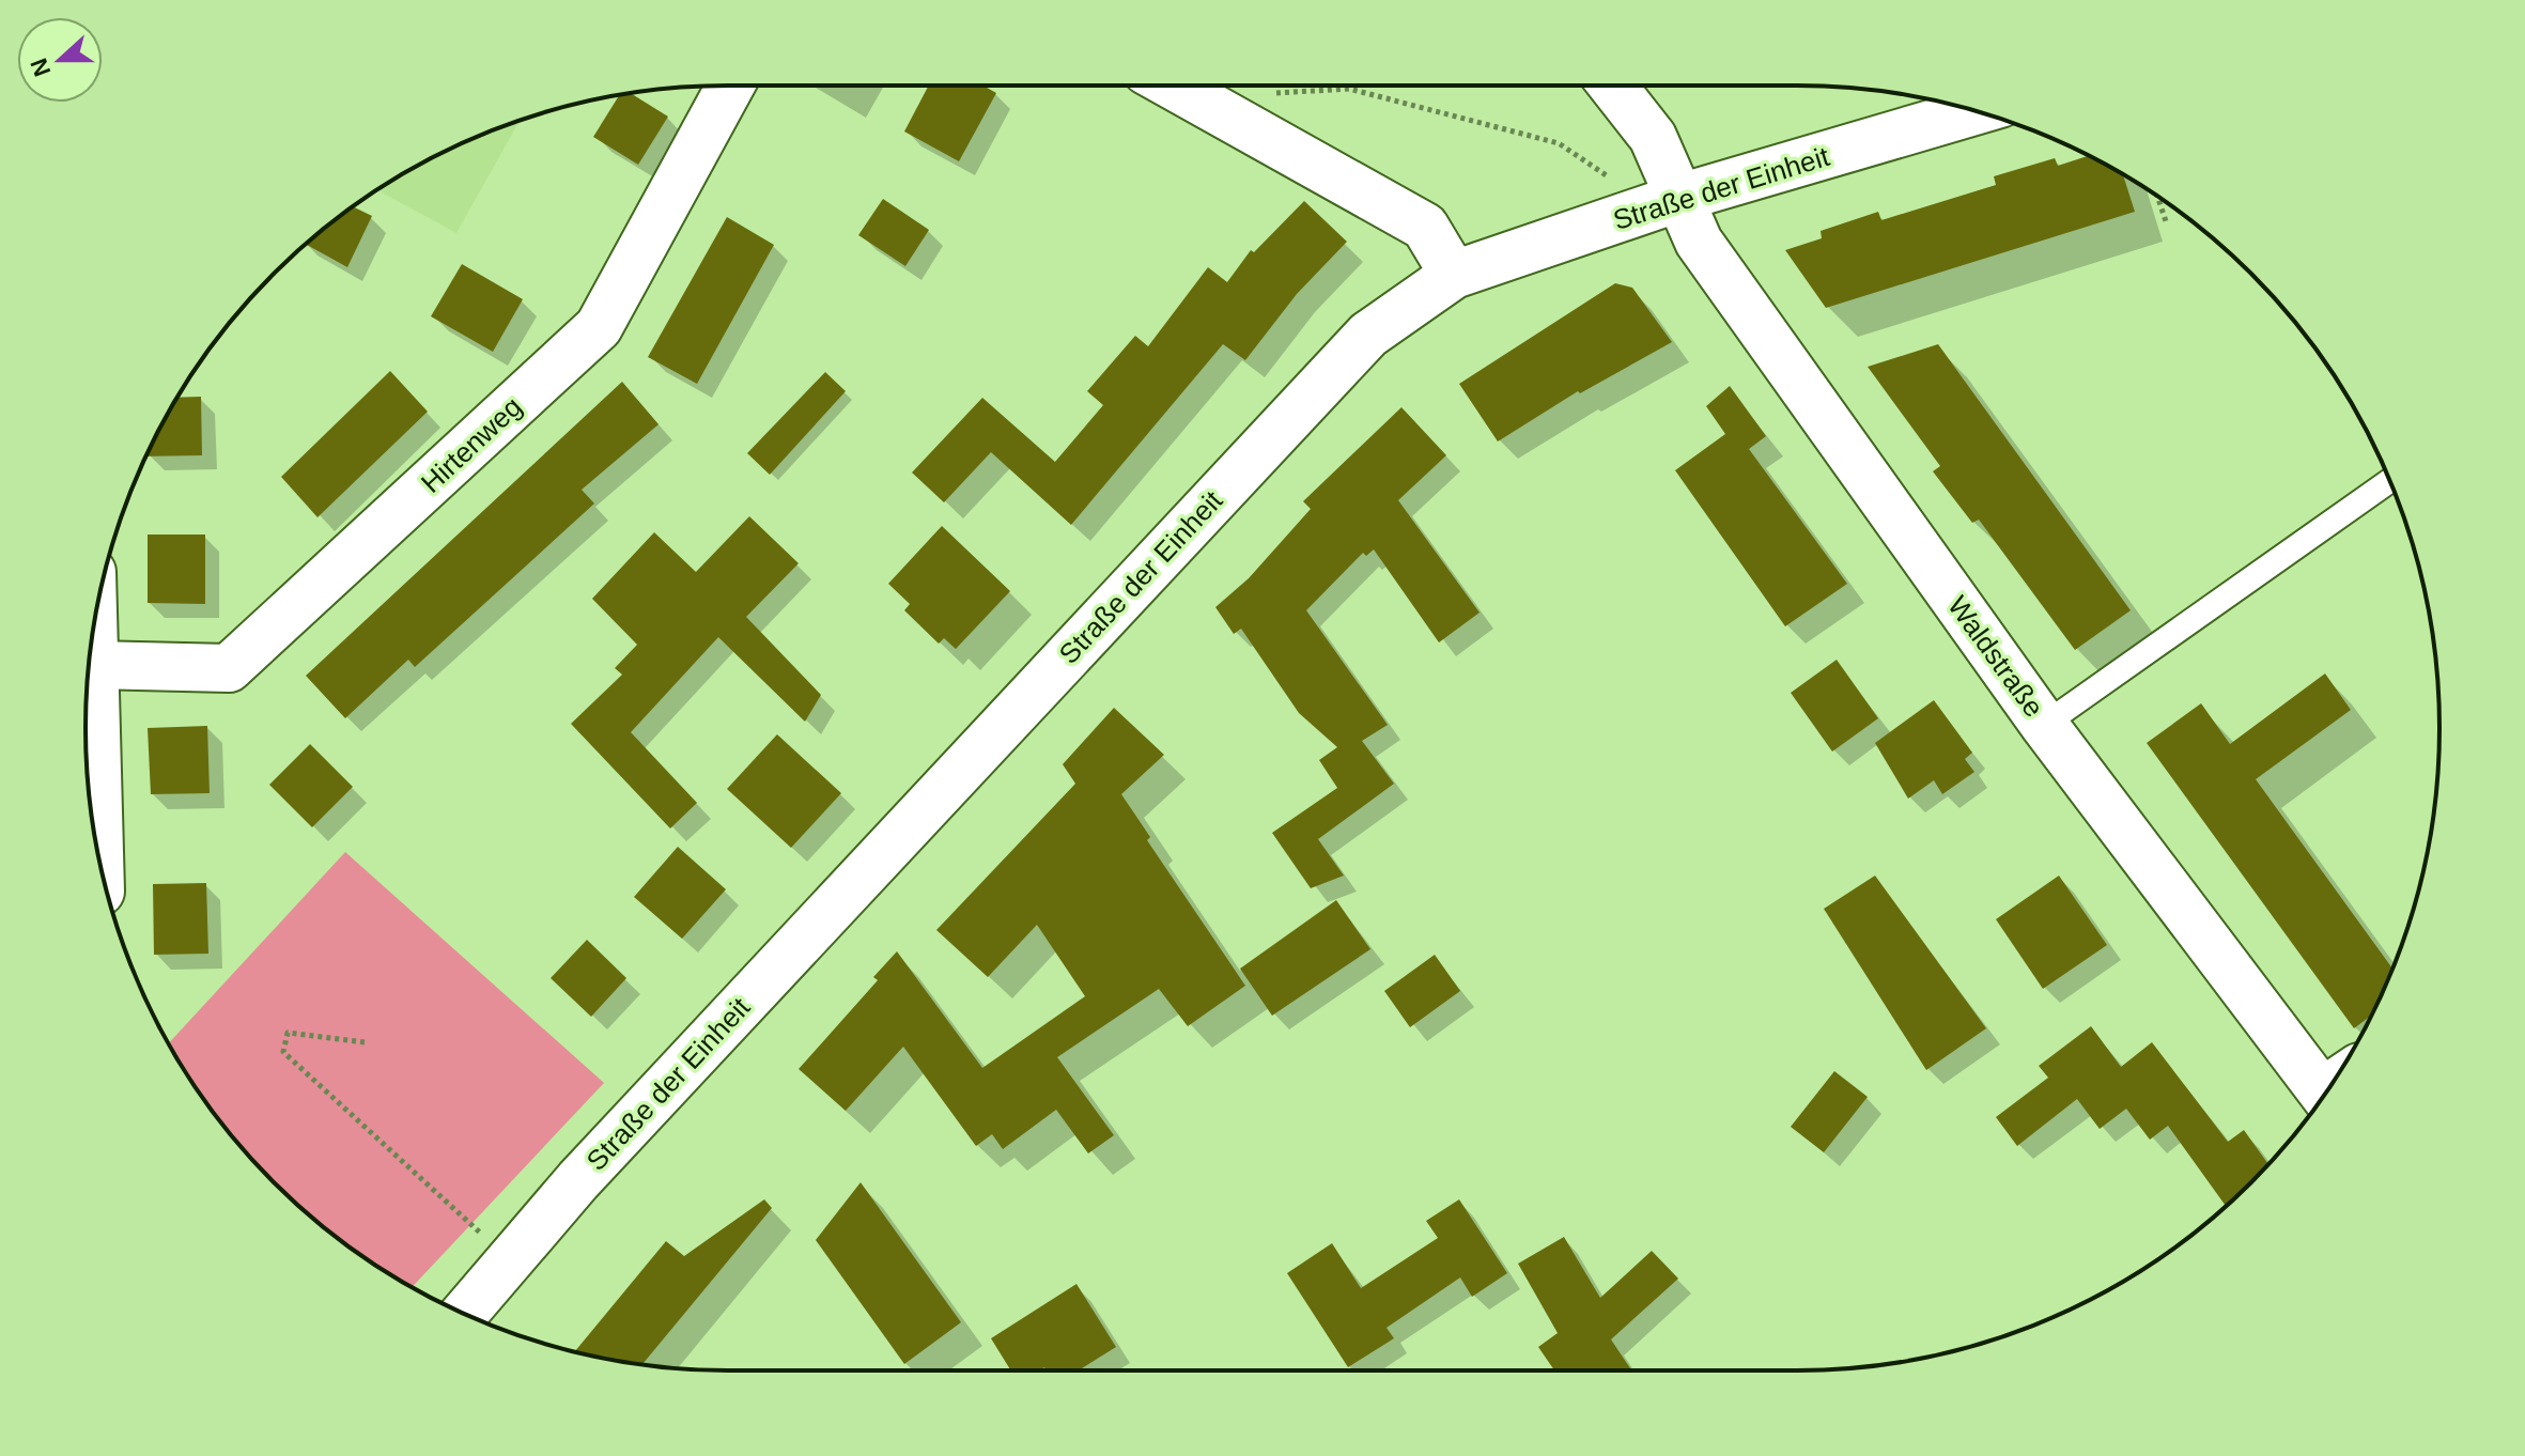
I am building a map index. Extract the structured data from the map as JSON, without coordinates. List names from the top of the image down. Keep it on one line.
{"streets":{"street":["Straße der Einheit","Hirtenweg","Waldstraße"]},"crossings":[["Straße der Einheit","Waldstraße"]],"north":"left"}
